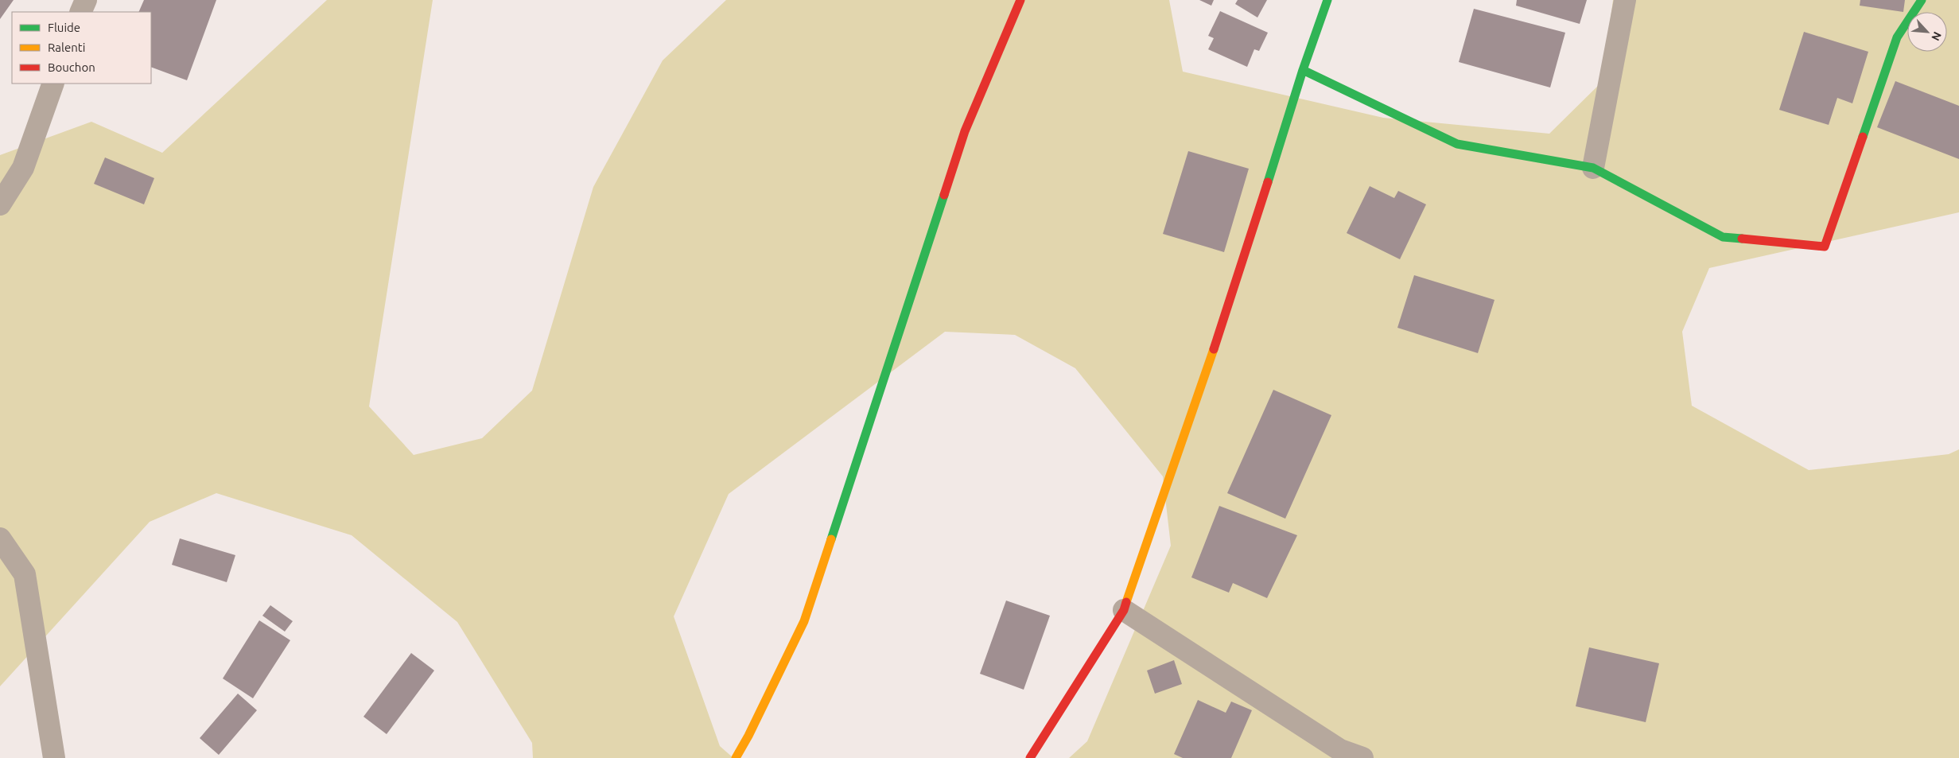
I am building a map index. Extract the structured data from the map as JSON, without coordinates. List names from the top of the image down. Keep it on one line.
{"legend":["Fluide","Ralenti","Bouchon"],"north":"bottom right"}
